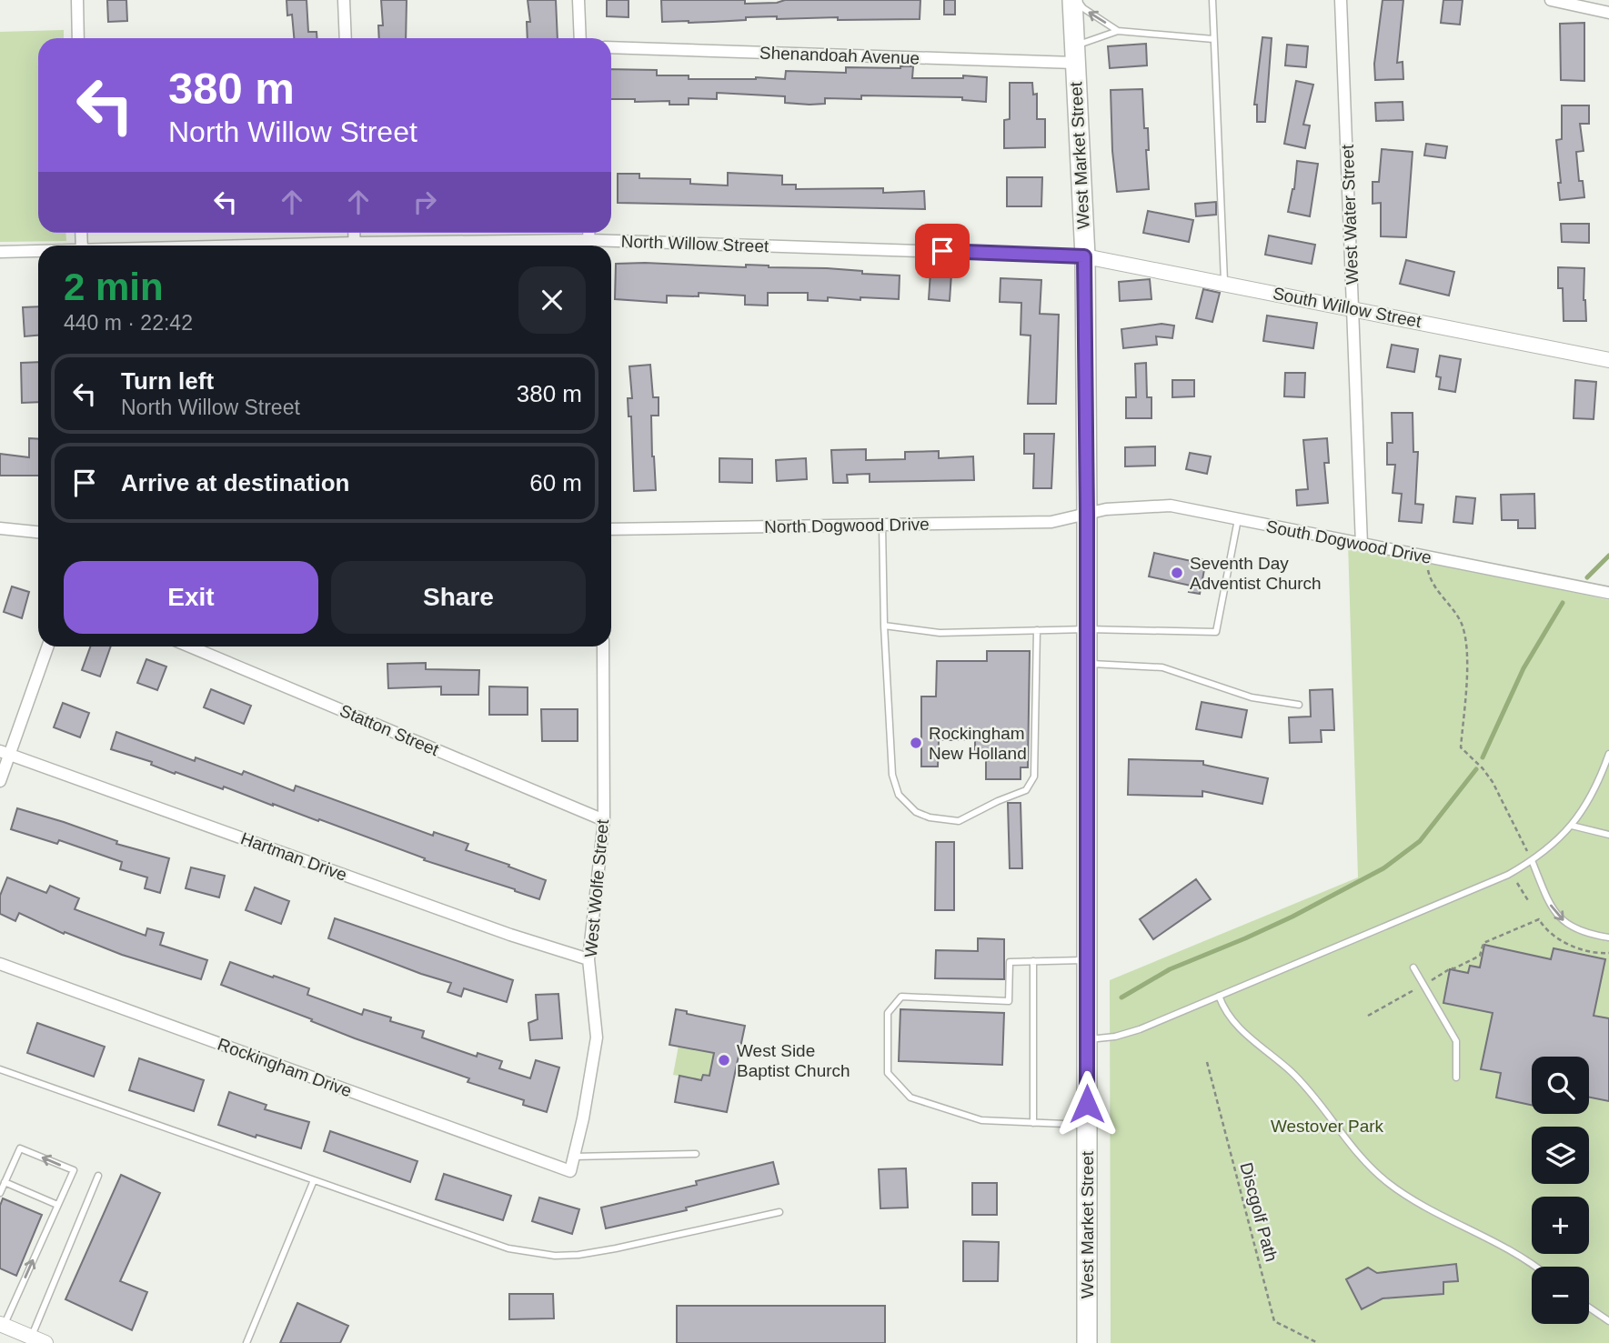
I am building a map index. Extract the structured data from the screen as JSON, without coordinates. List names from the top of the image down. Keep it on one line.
{"streets":{"main road":["West Market Street"],"street":["Shenandoah Avenue","West Water Street","North Willow Street","South Willow Street","North Dogwood Drive","South Dogwood Drive","Statton Street","Hartman Drive","West Wolfe Street","Rockingham Drive"],"path":["Discgolf Path"]},"crossings":[["Shenandoah Avenue","West Market Street"],["West Market Street","North Willow Street"],["West Market Street","South Willow Street"],["West Market Street","North Dogwood Drive"],["West Market Street","South Dogwood Drive"],["West Water Street","South Willow Street"],["West Water Street","South Dogwood Drive"],["North Willow Street","South Willow Street"],["North Dogwood Drive","South Dogwood Drive"],["Statton Street","West Wolfe Street"],["Hartman Drive","West Wolfe Street"],["West Wolfe Street","Rockingham Drive"]],"parks":["Westover Park"],"places":["Seventh Day Adventist Church","Rockingham New Holland","West Side Baptist Church"],"page":{"turn":["380 m","North Willow Street"],"heading":["2 min","440 m · 22:42"],"list":[{"name":"Turn left","note":"North Willow Street","value":"380 m"},{"name":"Arrive at destination","value":"60 m"}],"buttons":["Exit","Share"],"map_buttons":["+","−"]}}
